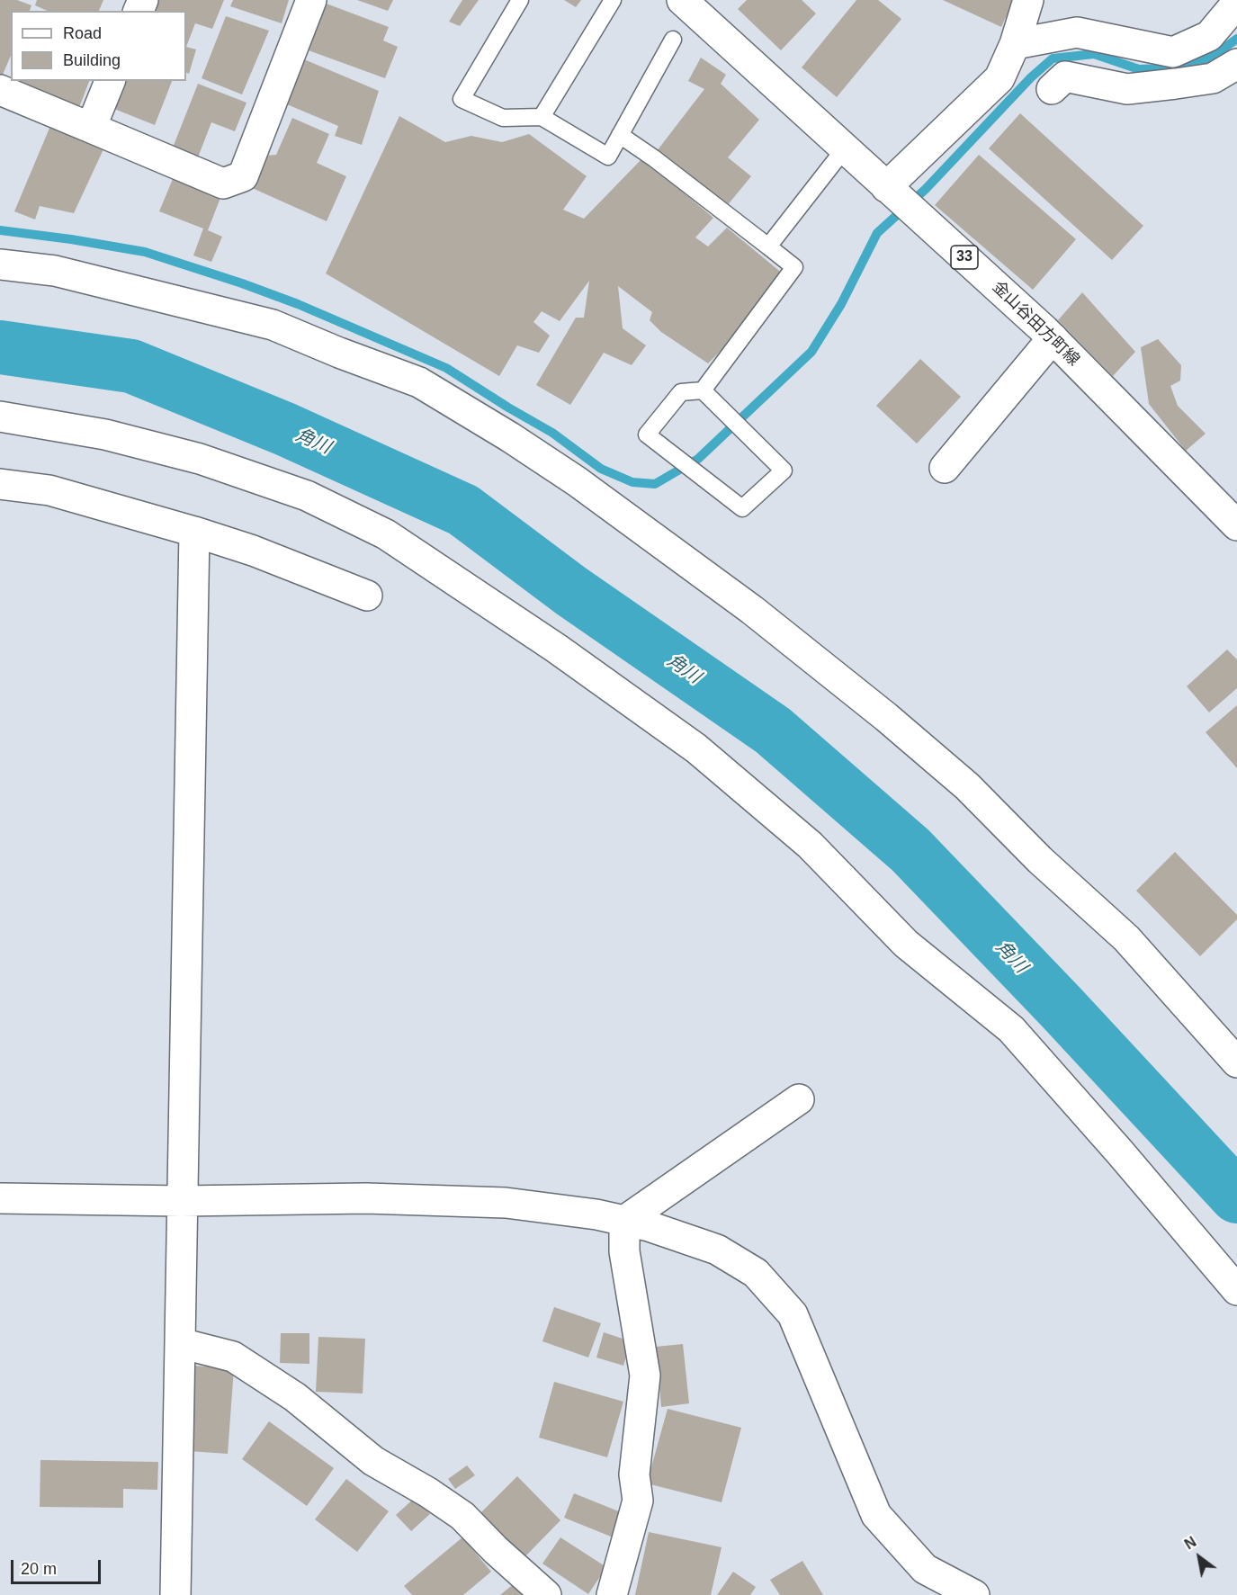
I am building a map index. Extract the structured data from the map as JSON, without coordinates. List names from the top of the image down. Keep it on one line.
{"streets":{"street":["33","金山谷田方町線"]},"water":["角川"],"legend":["Road","Building"],"scale_bar":"20 m","north":"top left"}
